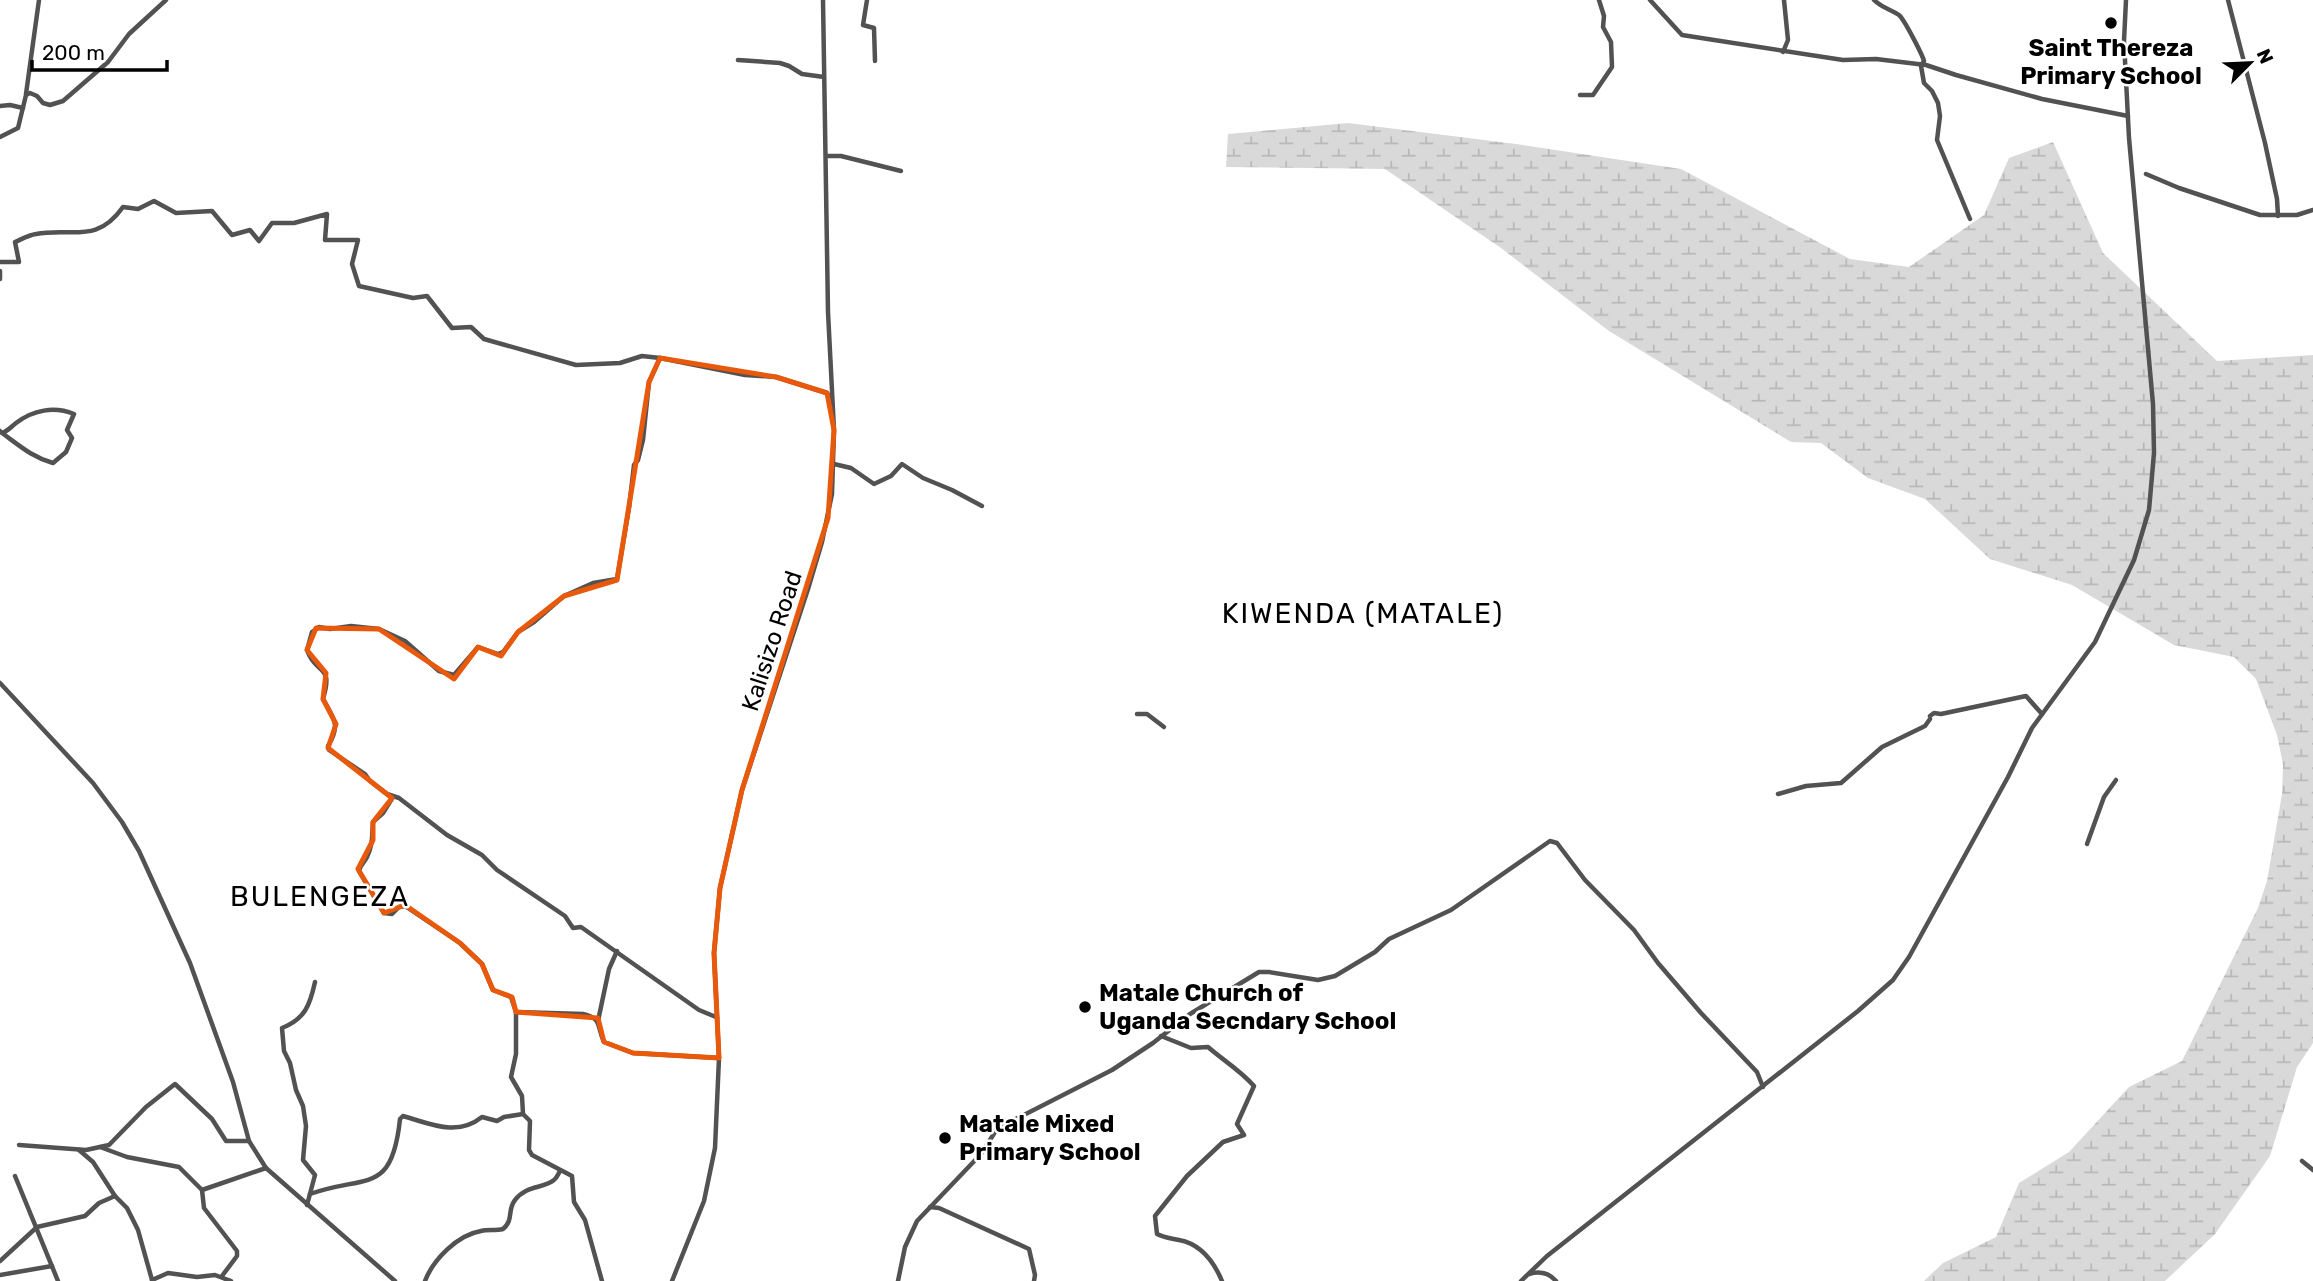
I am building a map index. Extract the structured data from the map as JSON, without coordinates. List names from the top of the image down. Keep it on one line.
{"streets":{"street":["Kalisizo Road"]},"districts":["KIWENDA (MATALE)","BULENGEZA"],"places":["Saint Thereza Primary School","Matale Church of Uganda Secndary School","Matale Mixed Primary School"],"scale_bar":"200 m","north":"top right"}
